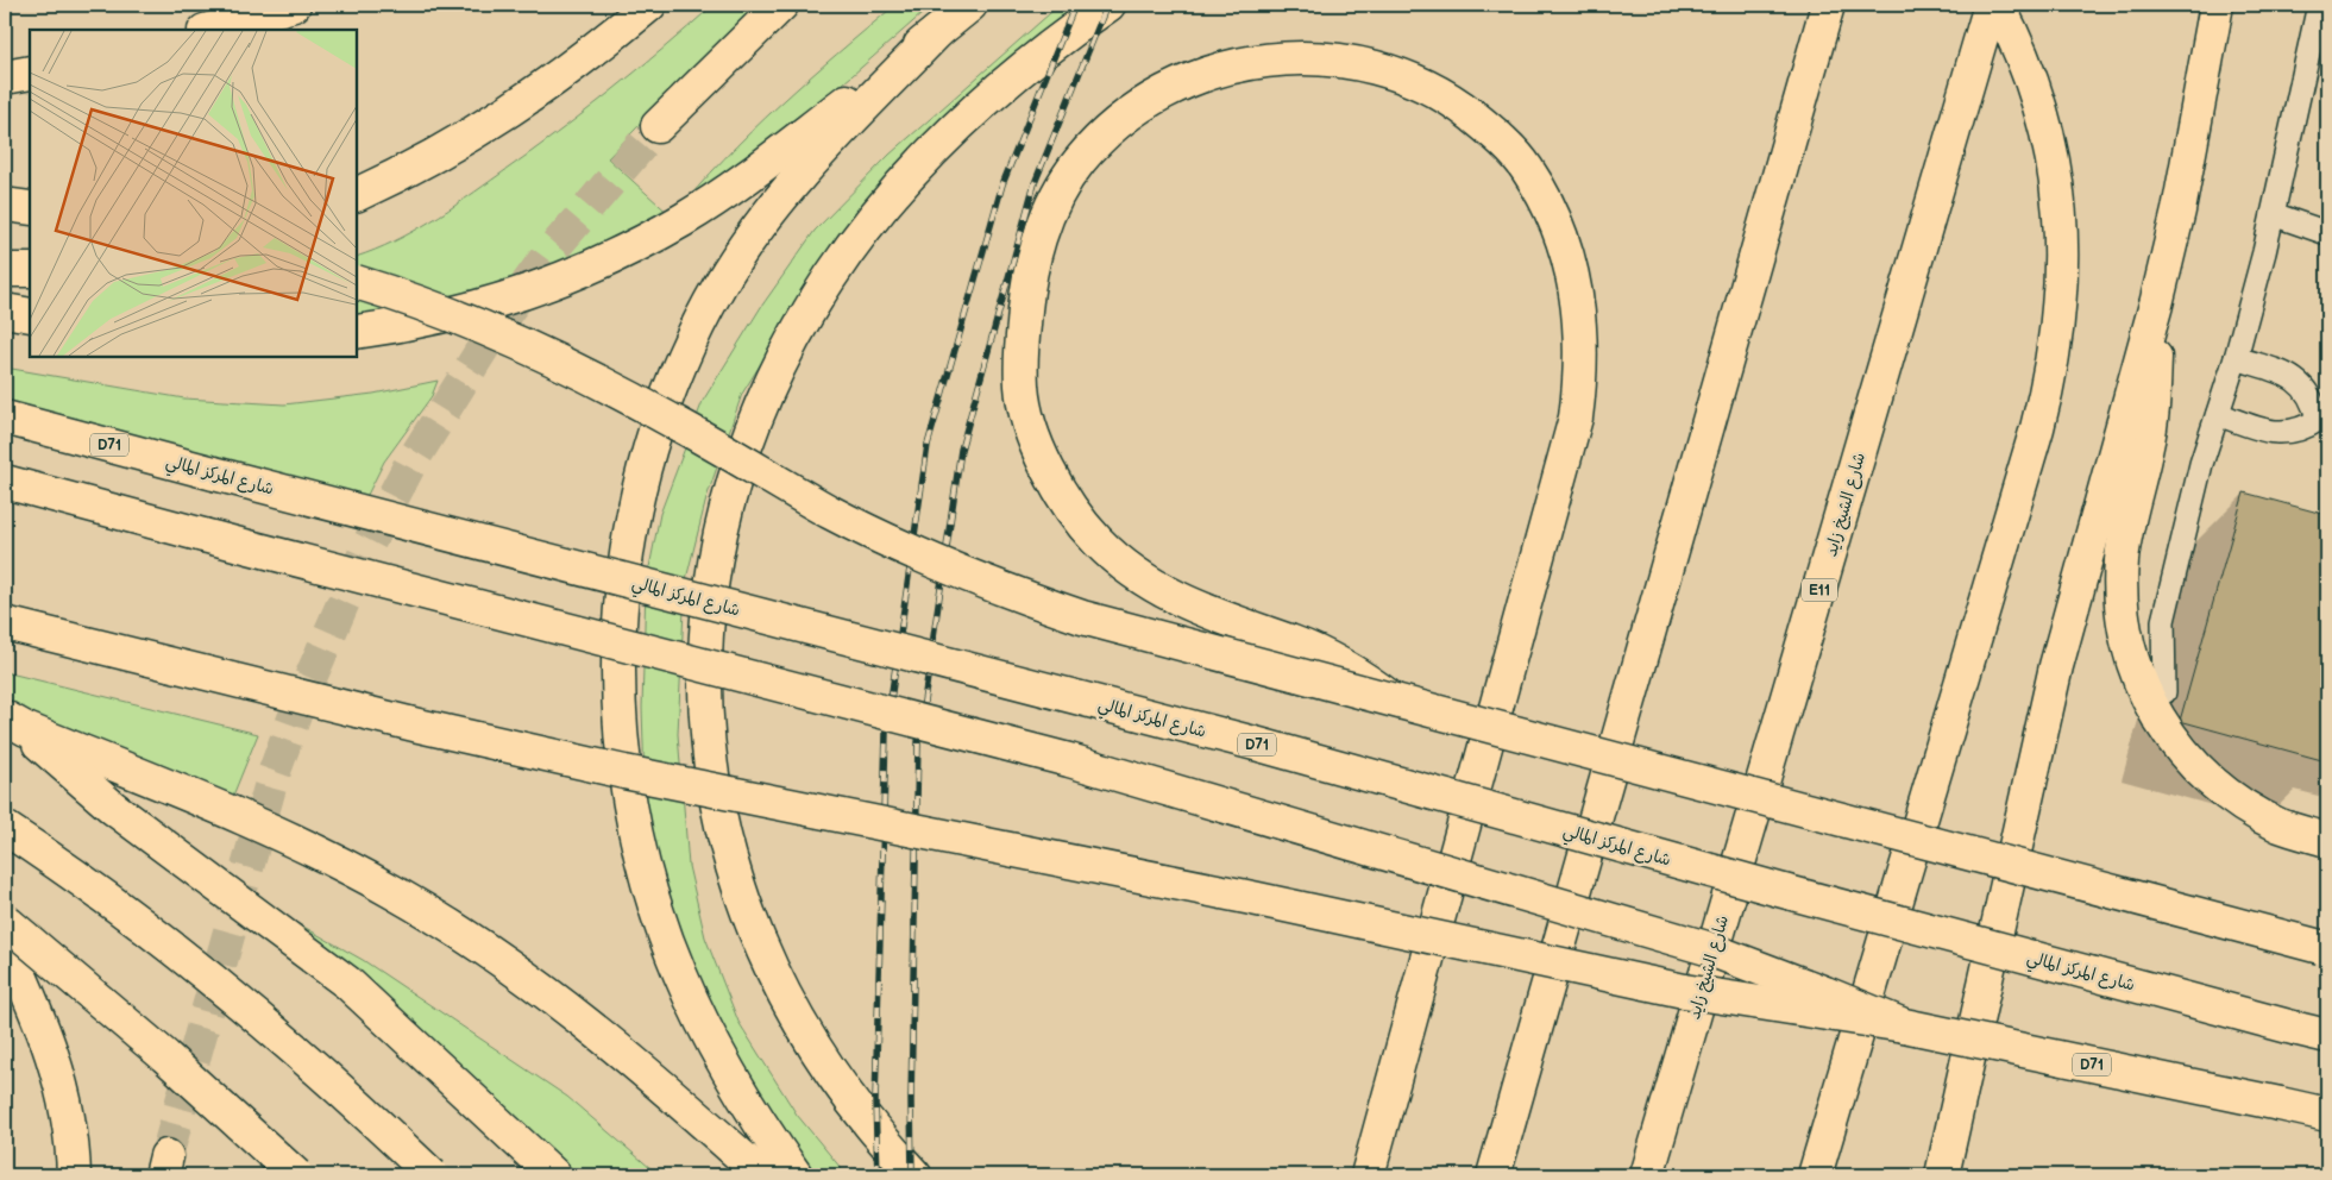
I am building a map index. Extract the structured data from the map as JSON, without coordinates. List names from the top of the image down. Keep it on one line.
{"streets":{"main road":["D71","شارع المركز المالي","شارع الشيخ زايد","E11"]}}
